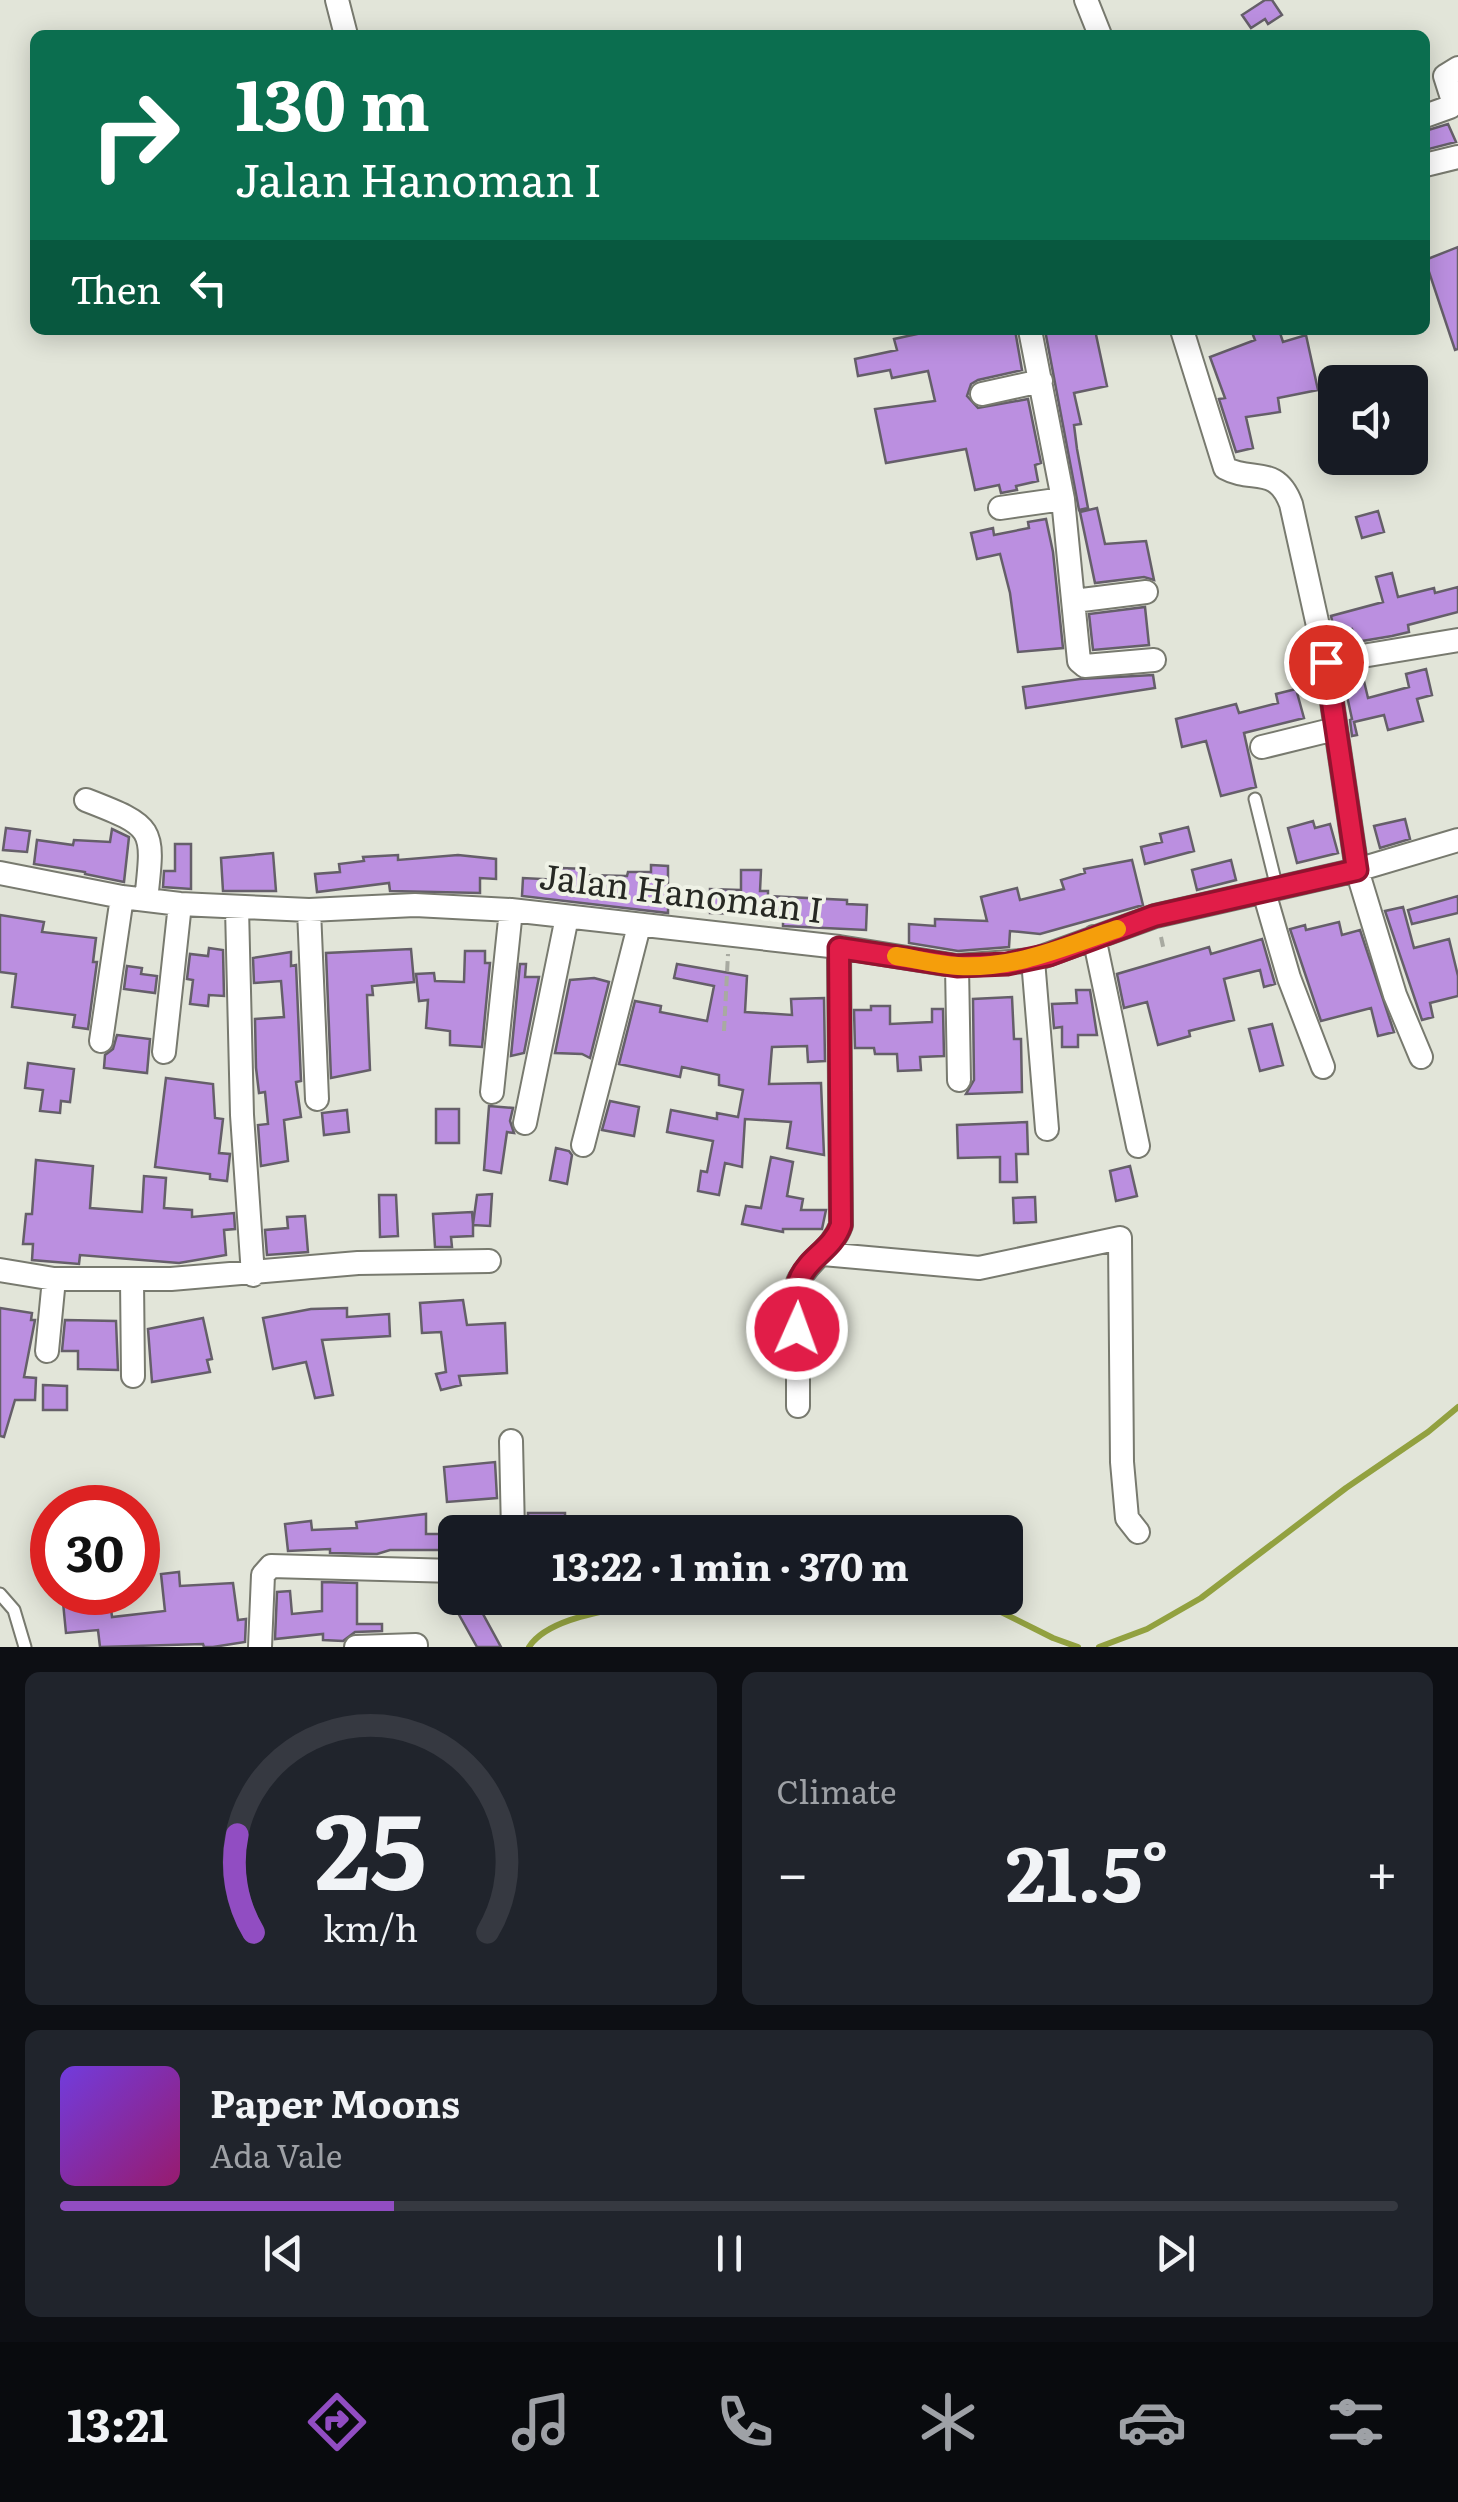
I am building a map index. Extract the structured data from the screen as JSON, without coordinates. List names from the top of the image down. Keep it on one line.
{"streets":{"street":["Jalan Hanoman I"]},"page":{"turn":["130 m","Jalan Hanoman I"],"then":"Then","limit":"30","trip":"13:22 · 1 min · 370 m","tile":"Climate","heat":["−","21.5°","+"],"song":["Paper Moons","Ada Vale"],"tabs":"13:21","gauge":["25","km/h"]}}
